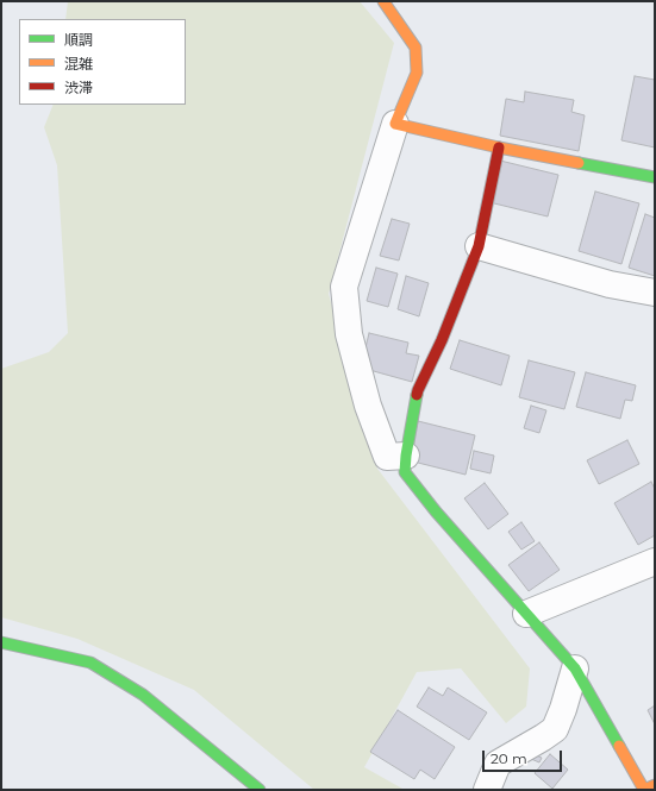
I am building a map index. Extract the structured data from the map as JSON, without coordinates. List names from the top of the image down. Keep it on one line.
{"legend":["順調","混雑","渋滞"],"scale_bar":"20 m"}
